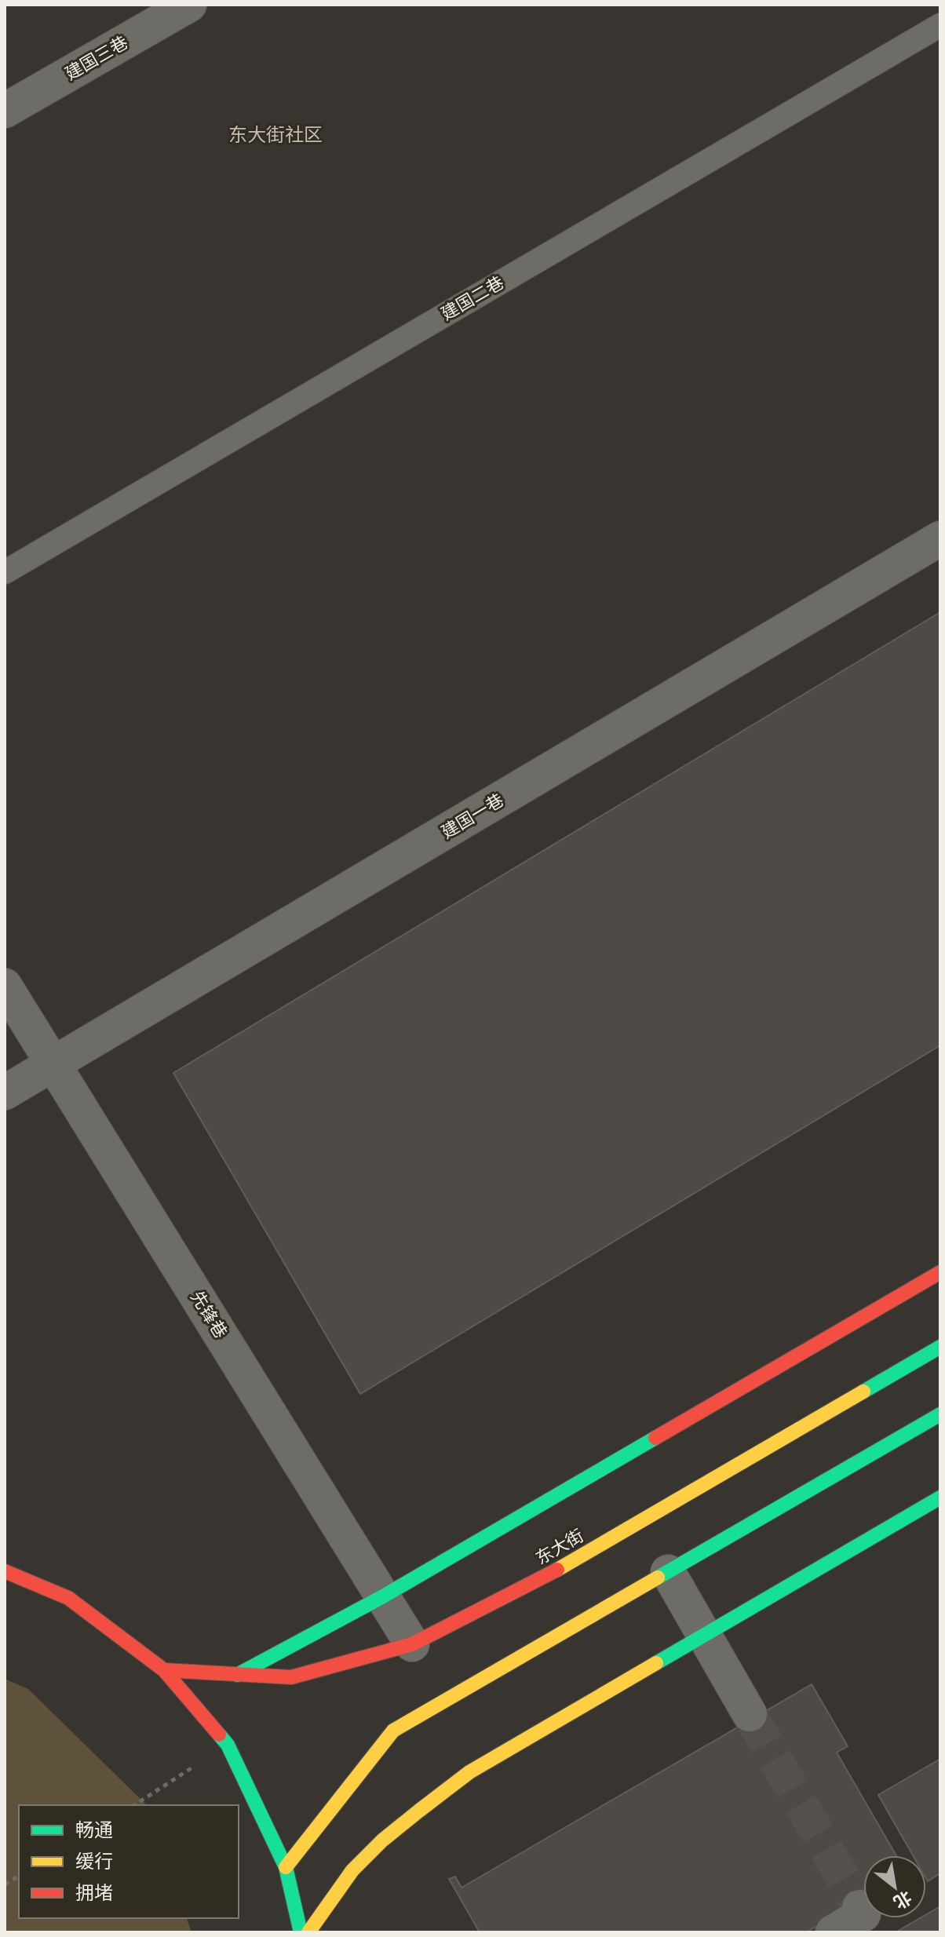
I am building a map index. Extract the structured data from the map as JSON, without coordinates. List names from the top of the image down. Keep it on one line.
{"streets":{"main road":["东大街"],"street":["建国三巷","建国一巷","先锋巷"],"lane":["建国二巷"]},"crossings":[["建国一巷","先锋巷"],["先锋巷","东大街"]],"districts":["东大街社区"],"legend":["畅通","缓行","拥堵"],"north":"bottom right"}
